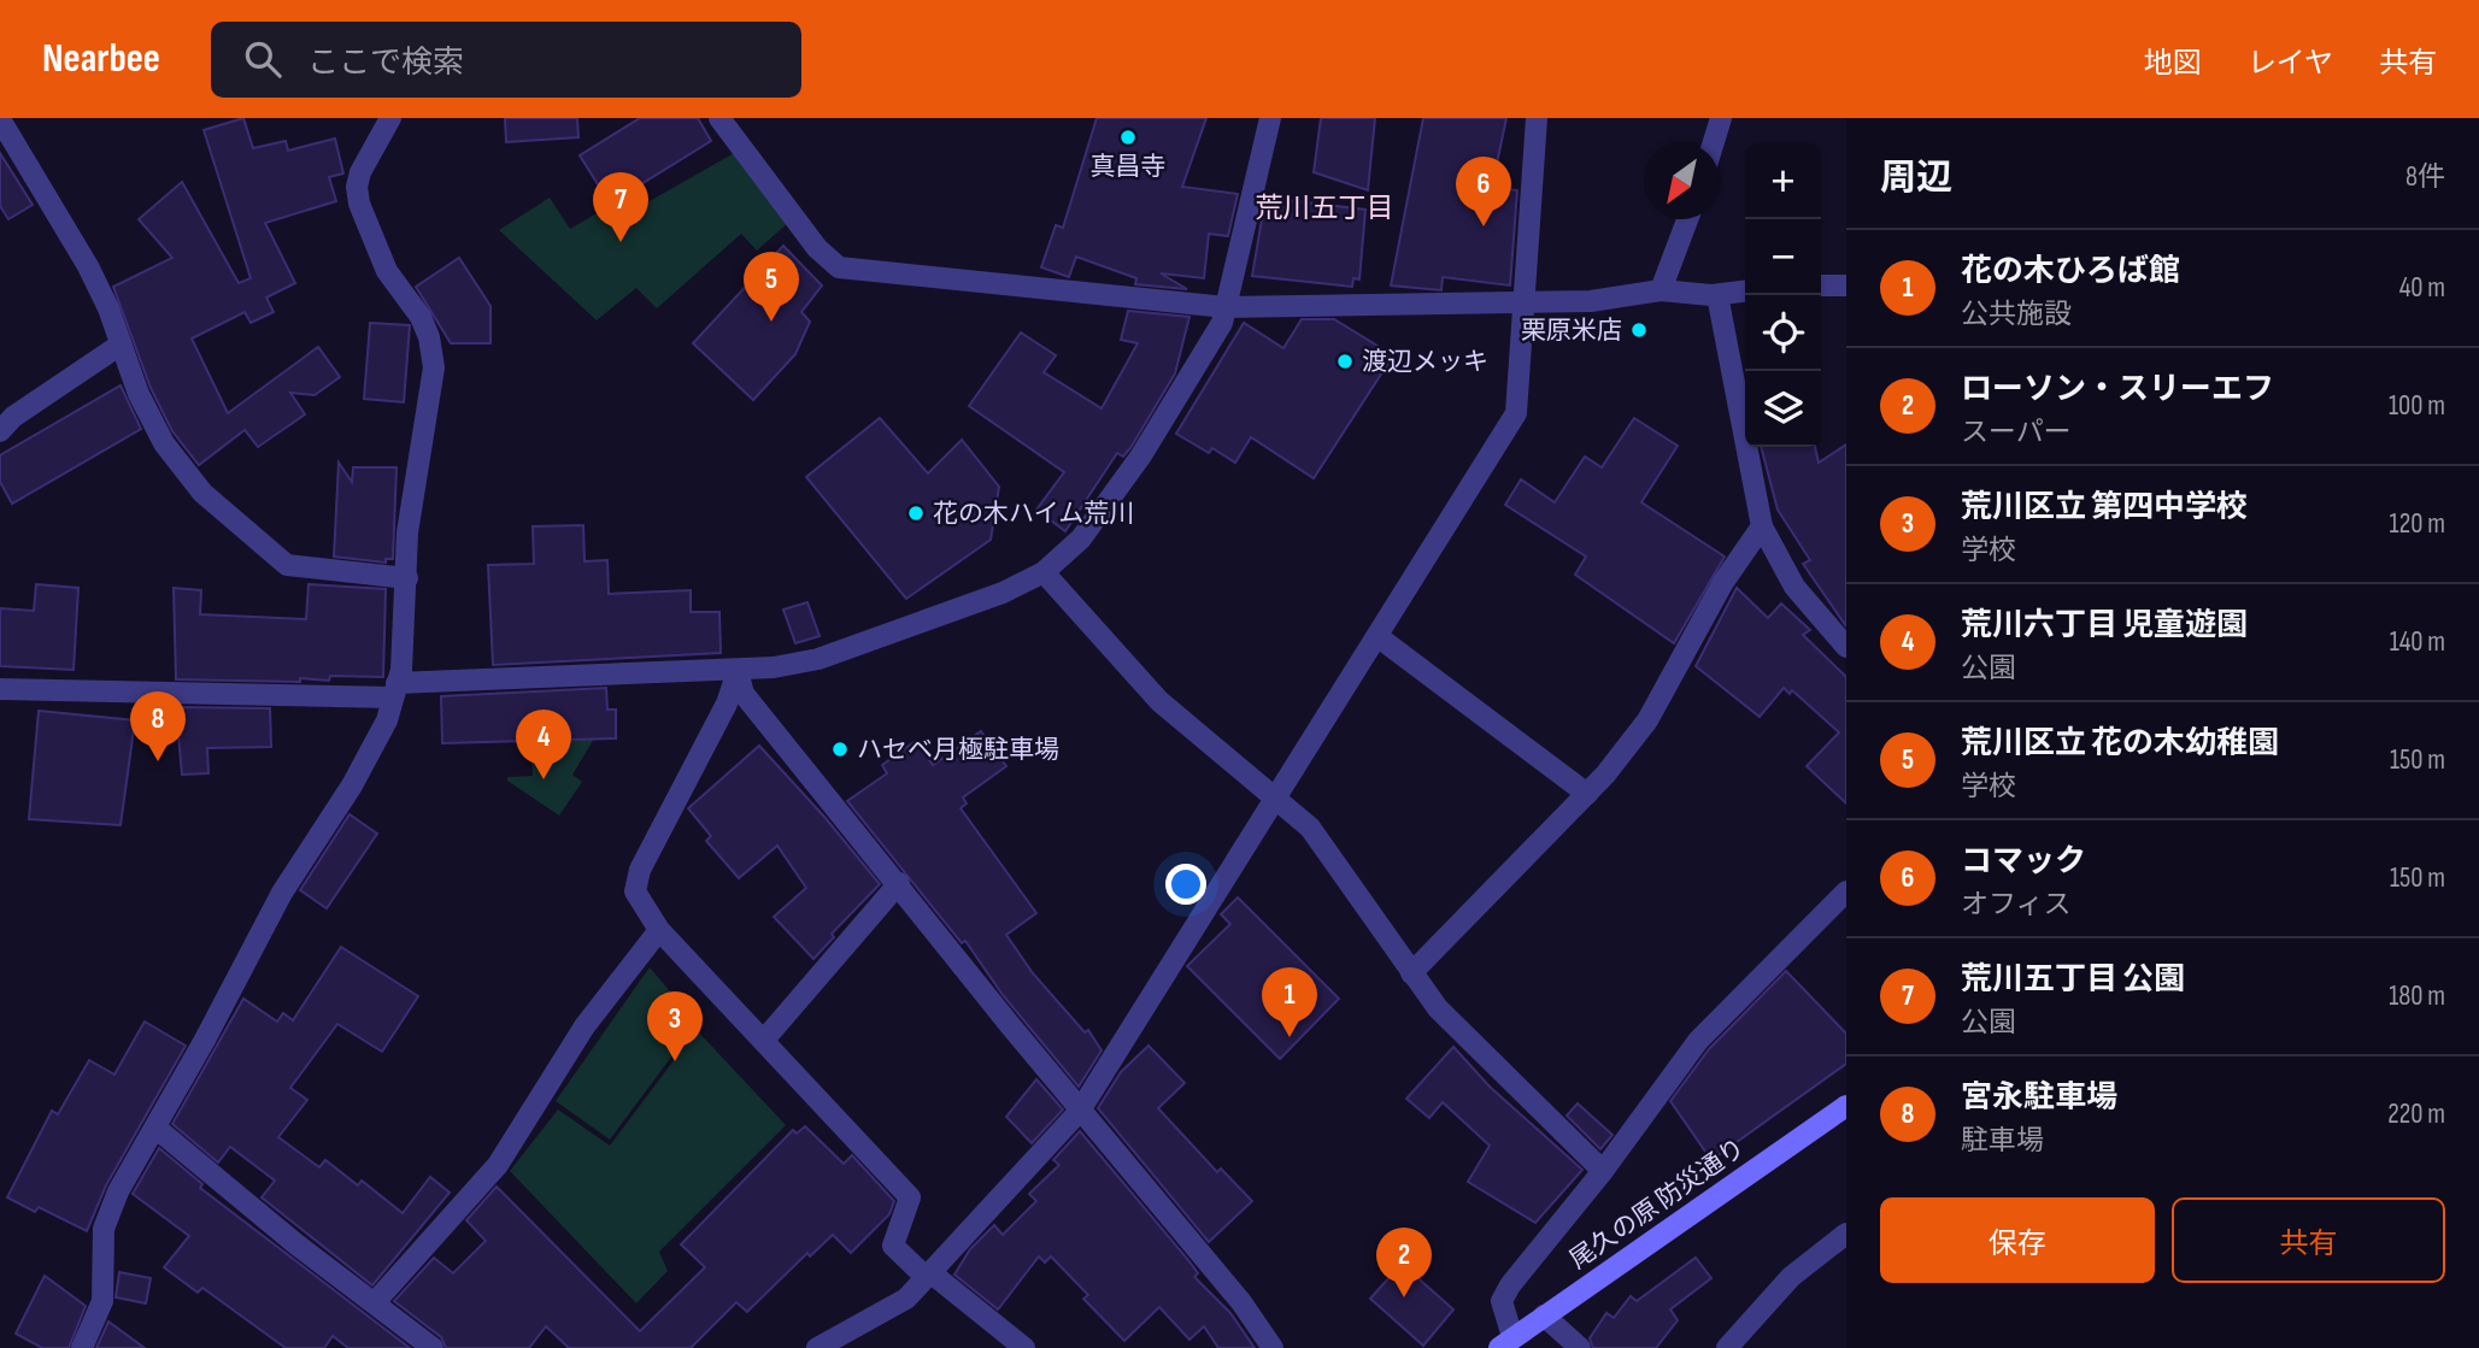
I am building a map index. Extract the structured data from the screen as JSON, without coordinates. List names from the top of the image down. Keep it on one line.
{"streets":{"street":["尾久の原 防災通り"]},"districts":["荒川五丁目"],"places":["真昌寺","栗原米店","渡辺メッキ","花の木ハイム荒川","ハセベ月極駐車場"],"north":"bottom left","page":{"header":"Nearbee","search":"ここで検索","nav":["地図","レイヤ","共有"],"heading":["周辺","8件"],"map_buttons":["+","−"],"pins":["6","7","5","8","4","1","3","2"],"list":[{"mark":"1","name":"花の木ひろば館","note":"公共施設","value":"40 m"},{"mark":"2","name":"ローソン・スリーエフ","note":"スーパー","value":"100 m"},{"mark":"3","name":"荒川区立 第四中学校","note":"学校","value":"120 m"},{"mark":"4","name":"荒川六丁目 児童遊園","note":"公園","value":"140 m"},{"mark":"5","name":"荒川区立 花の木幼稚園","note":"学校","value":"150 m"},{"mark":"6","name":"コマック","note":"オフィス","value":"150 m"},{"mark":"7","name":"荒川五丁目 公園","note":"公園","value":"180 m"},{"mark":"8","name":"宮永駐車場","note":"駐車場","value":"220 m"}],"buttons":["保存","共有"]}}
